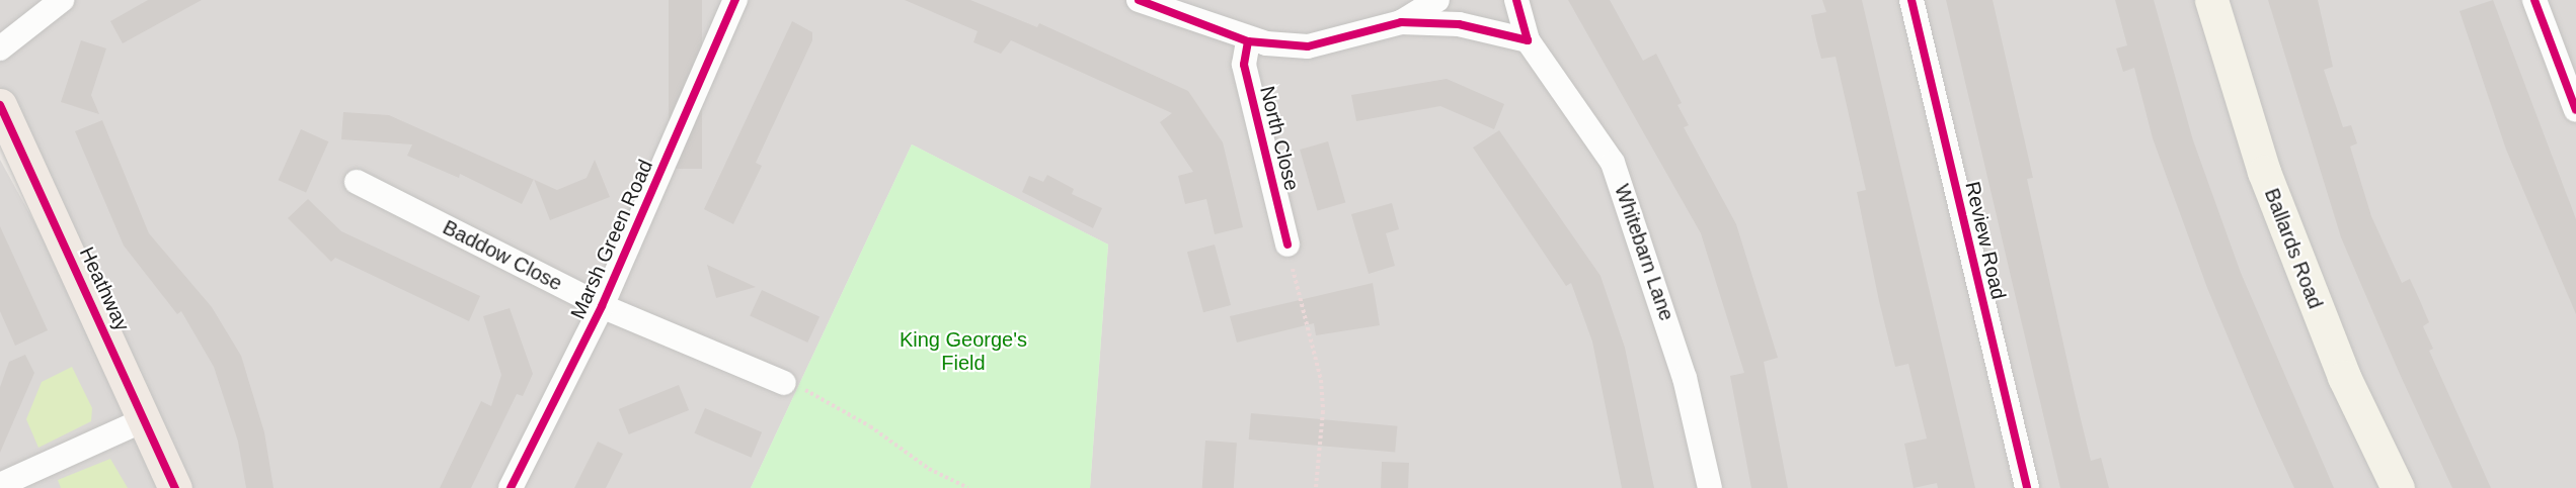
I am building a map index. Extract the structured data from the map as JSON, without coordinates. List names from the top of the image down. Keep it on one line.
{"streets":{"main road":["Ballards Road","Heathway"],"street":["North Close","Marsh Green Road","Review Road","Whitebarn Lane","Baddow Close"]},"crossings":[["Marsh Green Road","Baddow Close"]],"parks":["King George's Field"]}
